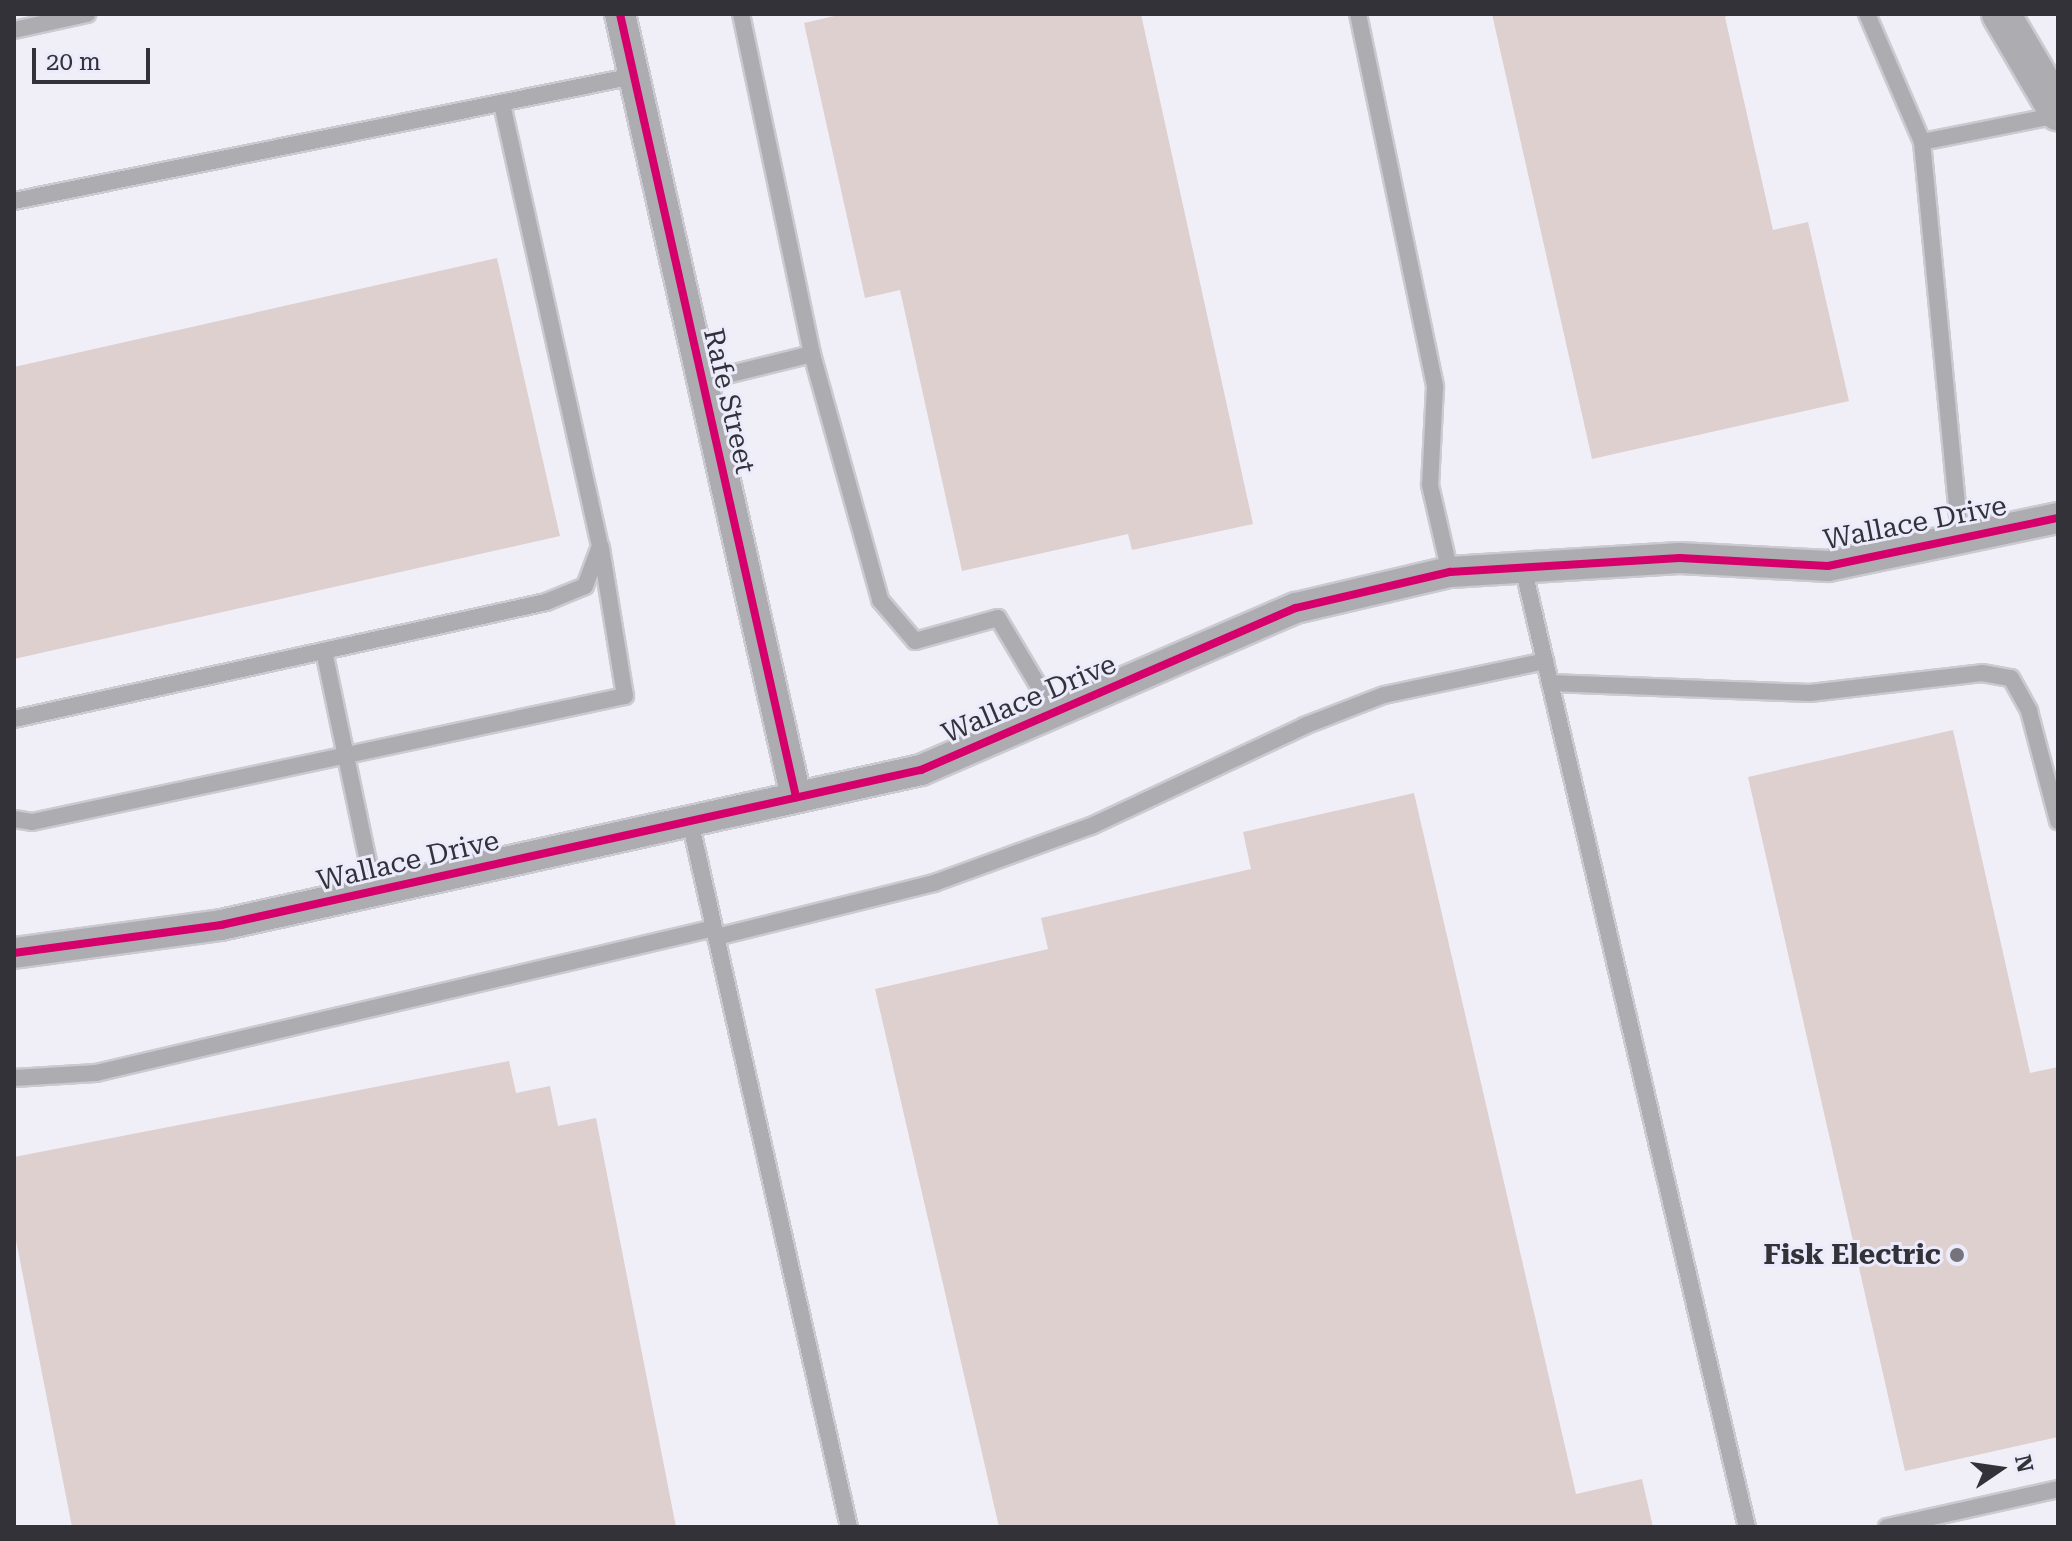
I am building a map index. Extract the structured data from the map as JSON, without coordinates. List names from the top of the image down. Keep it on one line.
{"streets":{"street":["Rafe Street","Wallace Drive"]},"crossings":[["Rafe Street","Wallace Drive"]],"places":["Fisk Electric"],"scale_bar":"20 m","north":"right"}
